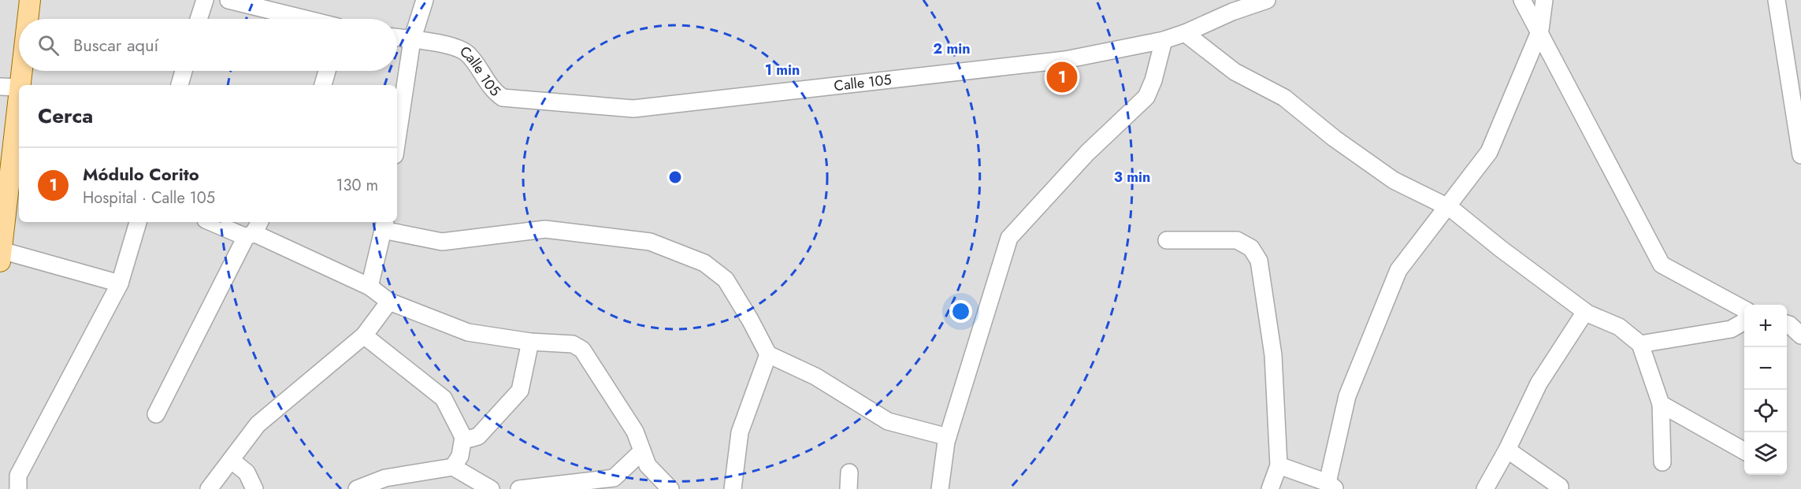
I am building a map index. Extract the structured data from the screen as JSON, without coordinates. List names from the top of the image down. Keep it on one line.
{"streets":{"street":["Calle 105"]},"page":{"search":"Buscar aquí","pins":"1","heading":"Cerca","list":[{"mark":"1","name":"Módulo Corito","note":"Hospital · Calle 105","value":"130 m"}],"map_buttons":["+","−"]},"rings":["2 min","1 min","3 min"]}
